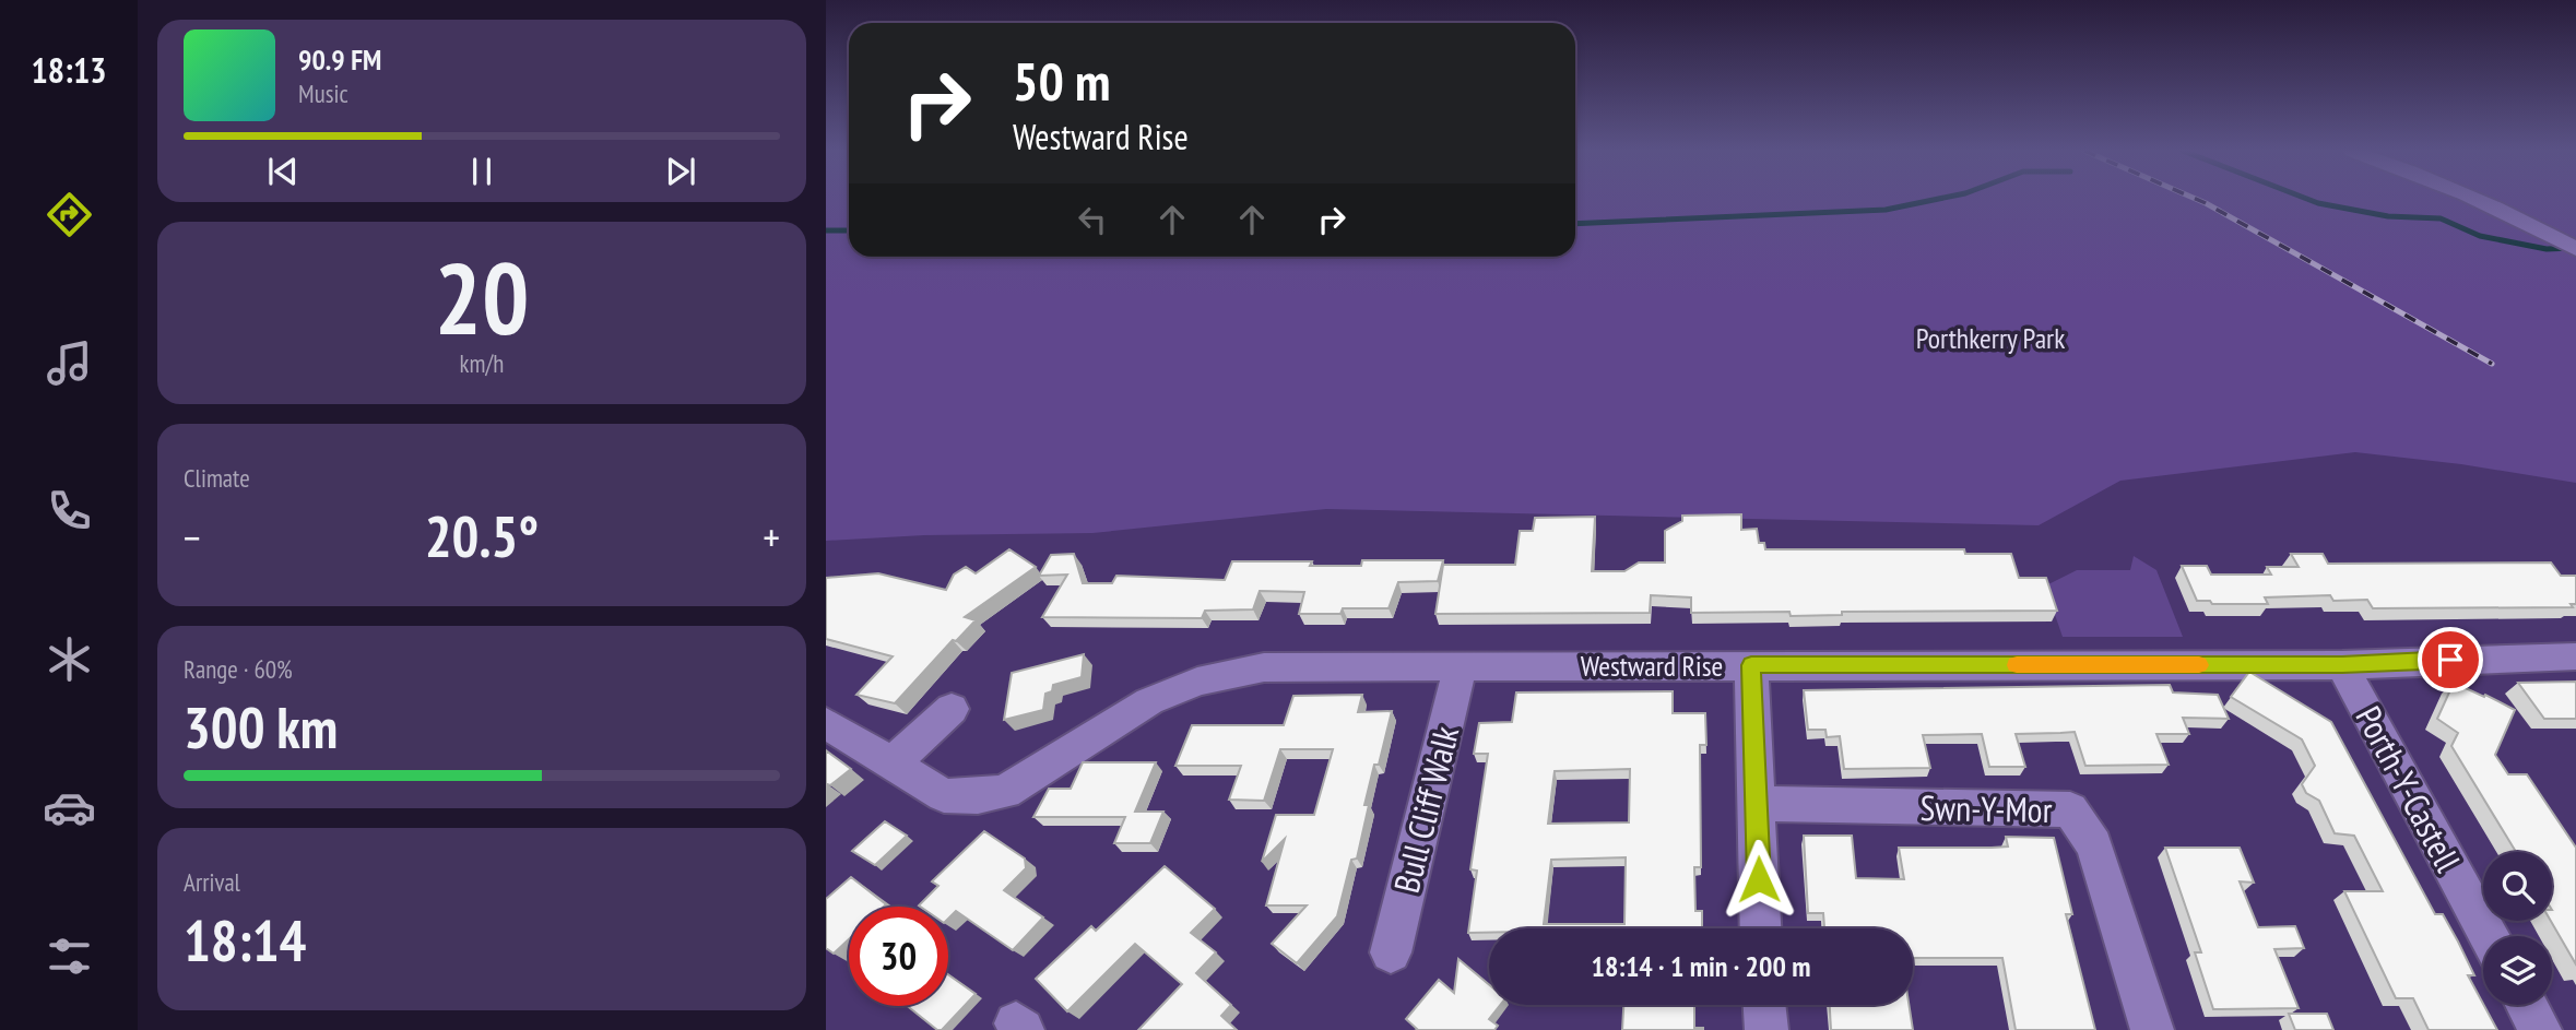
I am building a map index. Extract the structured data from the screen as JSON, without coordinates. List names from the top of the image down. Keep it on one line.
{"streets":{"street":["Westward Rise","Porth-Y-Castell","Swn-Y-Mor","Bull Cliff Walk"]},"crossings":[["Westward Rise","Porth-Y-Castell"],["Westward Rise","Bull Cliff Walk"]],"parks":["Porthkerry Park"],"page":{"tabs":"18:13","turn":["50 m","Westward Rise"],"song":["90.9 FM","Music"],"tile":[["20","km/h"],"Climate",["Range · 60%","300 km"],["Arrival","18:14"]],"heat":["−","20.5°","+"],"limit":"30","trip":"18:14 · 1 min · 200 m"}}
